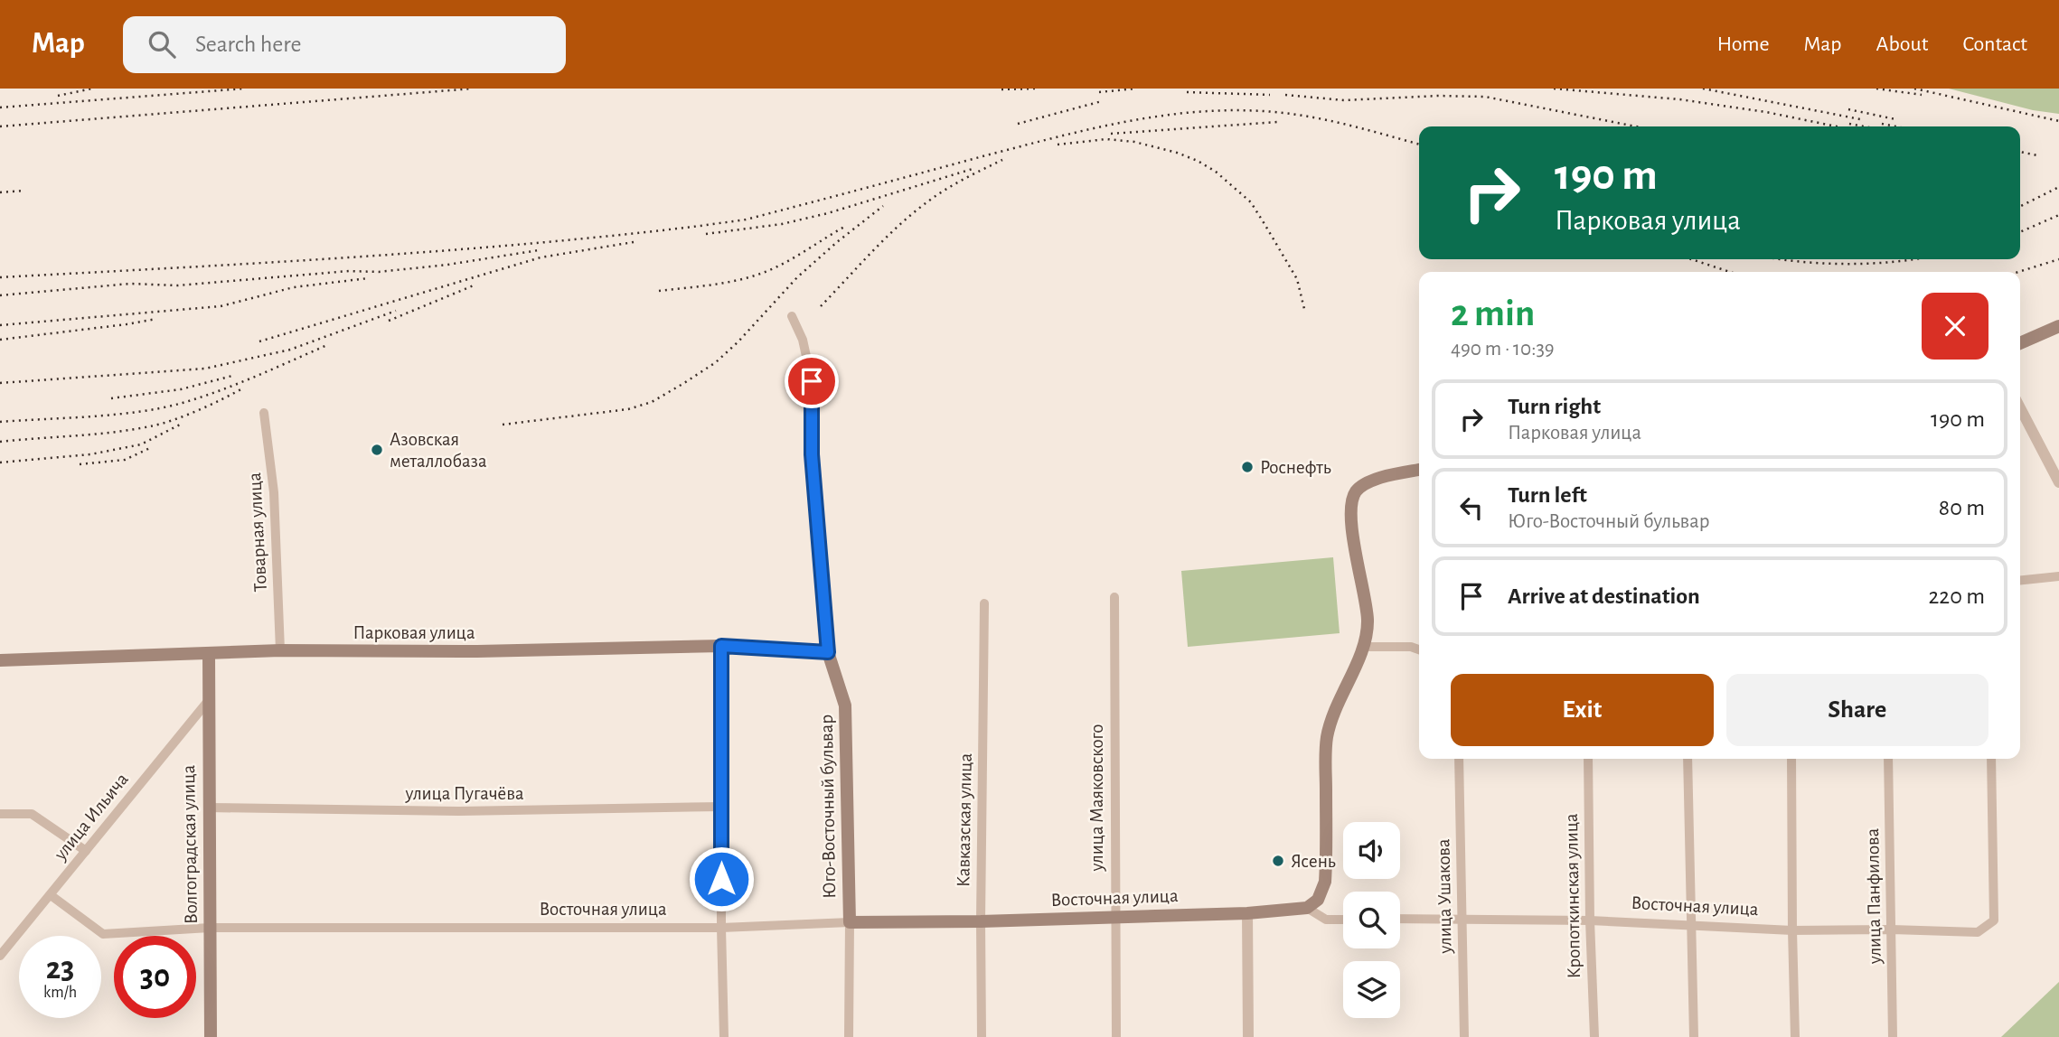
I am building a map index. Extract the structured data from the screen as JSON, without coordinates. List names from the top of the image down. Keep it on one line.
{"streets":{"main road":["Парковая улица","Юго-Восточный бульвар","Волгоградская улица","Восточная улица"],"street":["Товарная улица","улица Пугачёва","улица Маяковского","улица Ильича","Кавказская улица","улица Ушакова","Кропоткинская улица","улица Панфилова"]},"crossings":[["Товарная улица","Парковая улица"],["Парковая улица","Юго-Восточный бульвар"],["Парковая улица","Волгоградская улица"],["улица Пугачёва","Волгоградская улица"],["улица Маяковского","Восточная улица"],["Юго-Восточный бульвар","Восточная улица"],["улица Ильича","Волгоградская улица"],["улица Ильича","Восточная улица"],["Кавказская улица","Восточная улица"],["Волгоградская улица","Восточная улица"],["улица Ушакова","Восточная улица"],["Кропоткинская улица","Восточная улица"],["улица Панфилова","Восточная улица"]],"places":["Азовская металлобаза","Роснефть","Ясень"],"page":{"header":"Map","search":"Search here","nav":["Home","Map","About","Contact"],"turn":["190 m","Парковая улица"],"heading":["2 min","490 m · 10:39"],"list":[{"name":"Turn right","note":"Парковая улица","value":"190 m"},{"name":"Turn left","note":"Юго-Восточный бульвар","value":"80 m"},{"name":"Arrive at destination","value":"220 m"}],"buttons":["Exit","Share"],"speed":"23 km/h","limit":"30"}}
